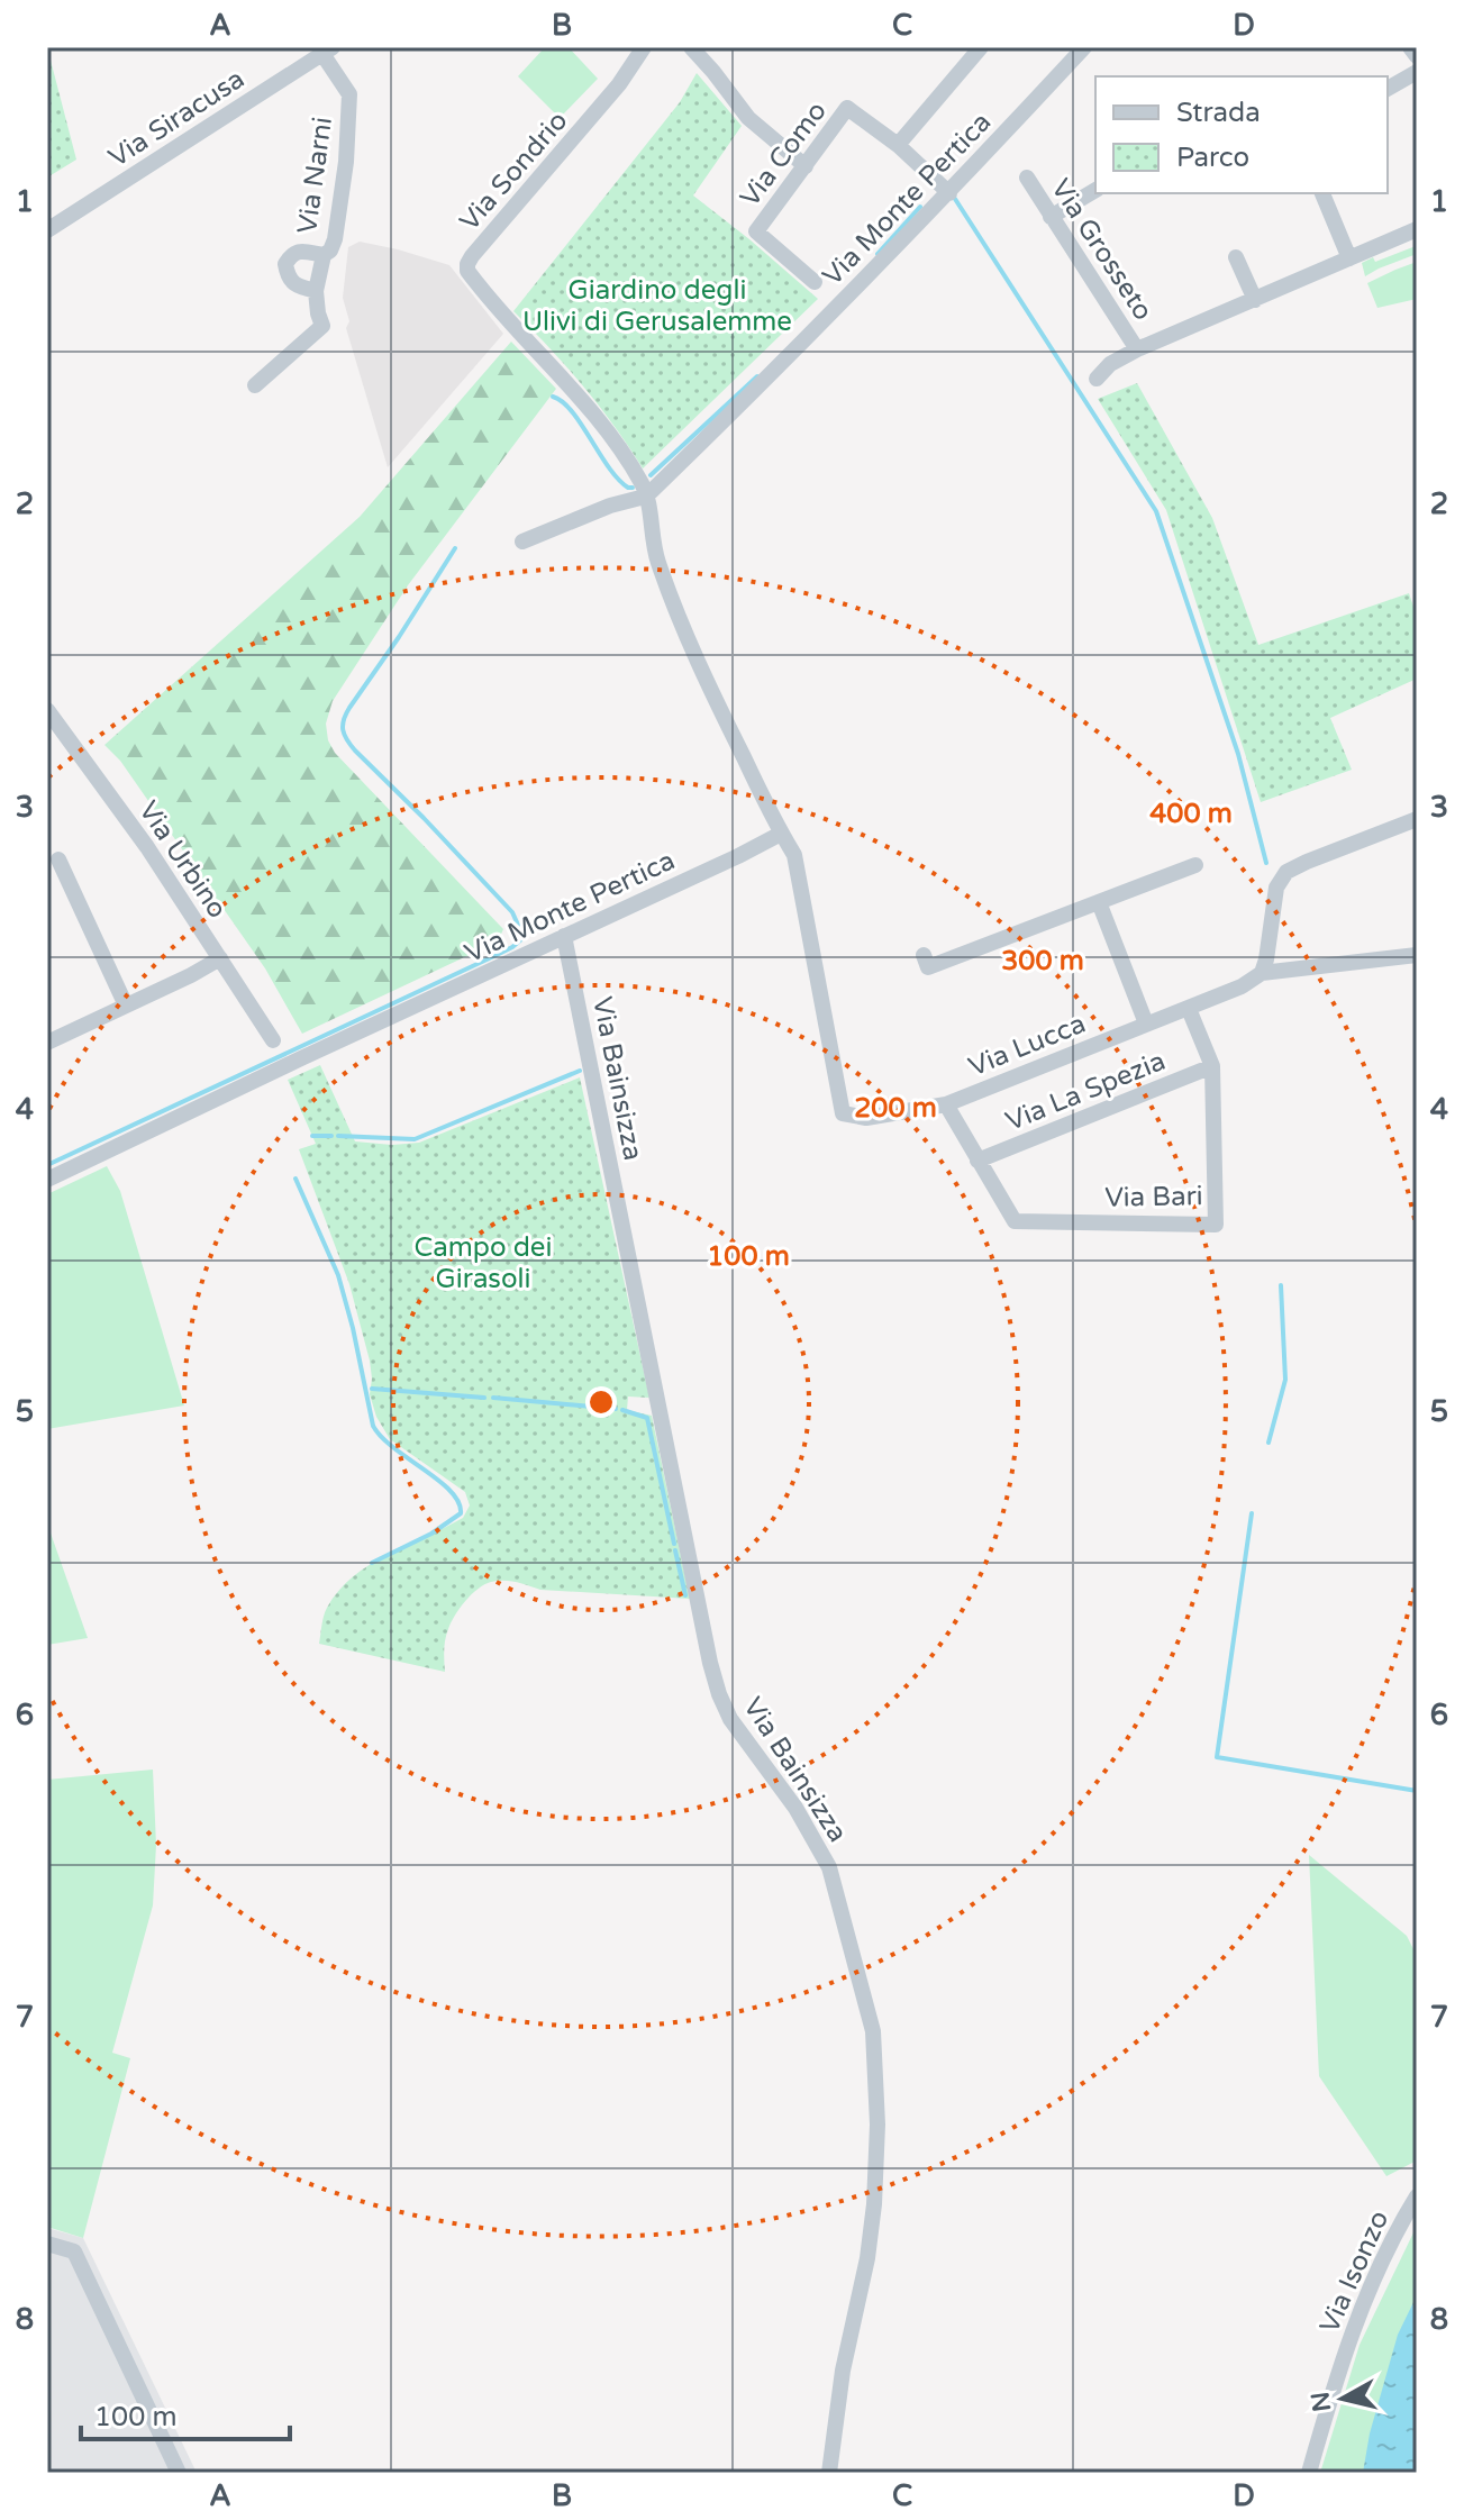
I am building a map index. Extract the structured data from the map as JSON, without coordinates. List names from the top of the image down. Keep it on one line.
{"streets":{"street":["Via Siracusa","Via Como","Via Sondrio","Via Narni","Via Monte Pertica","Via Grosseto","Via Urbino","Via Lucca","Via Bainsizza","Via La Spezia","Via Bari","Via Isonzo"]},"crossings":[["Via Siracusa","Via Narni"],["Via Como","Via Monte Pertica"],["Via Sondrio","Via Monte Pertica"],["Via Monte Pertica","Via Lucca"],["Via Monte Pertica","Via Bainsizza"],["Via Lucca","Via Bari"],["Via La Spezia","Via Bari"]],"parks":["Giardino degli Ulivi di Gerusalemme","Campo dei Girasoli"],"legend":["Strada","Parco"],"scale_bar":"100 m","north":"left","grid":{"columns":["A","B","C","D"],"rows":["1","2","3","4","5","6","7","8"]},"rings":["400 m","300 m","200 m","100 m"]}
